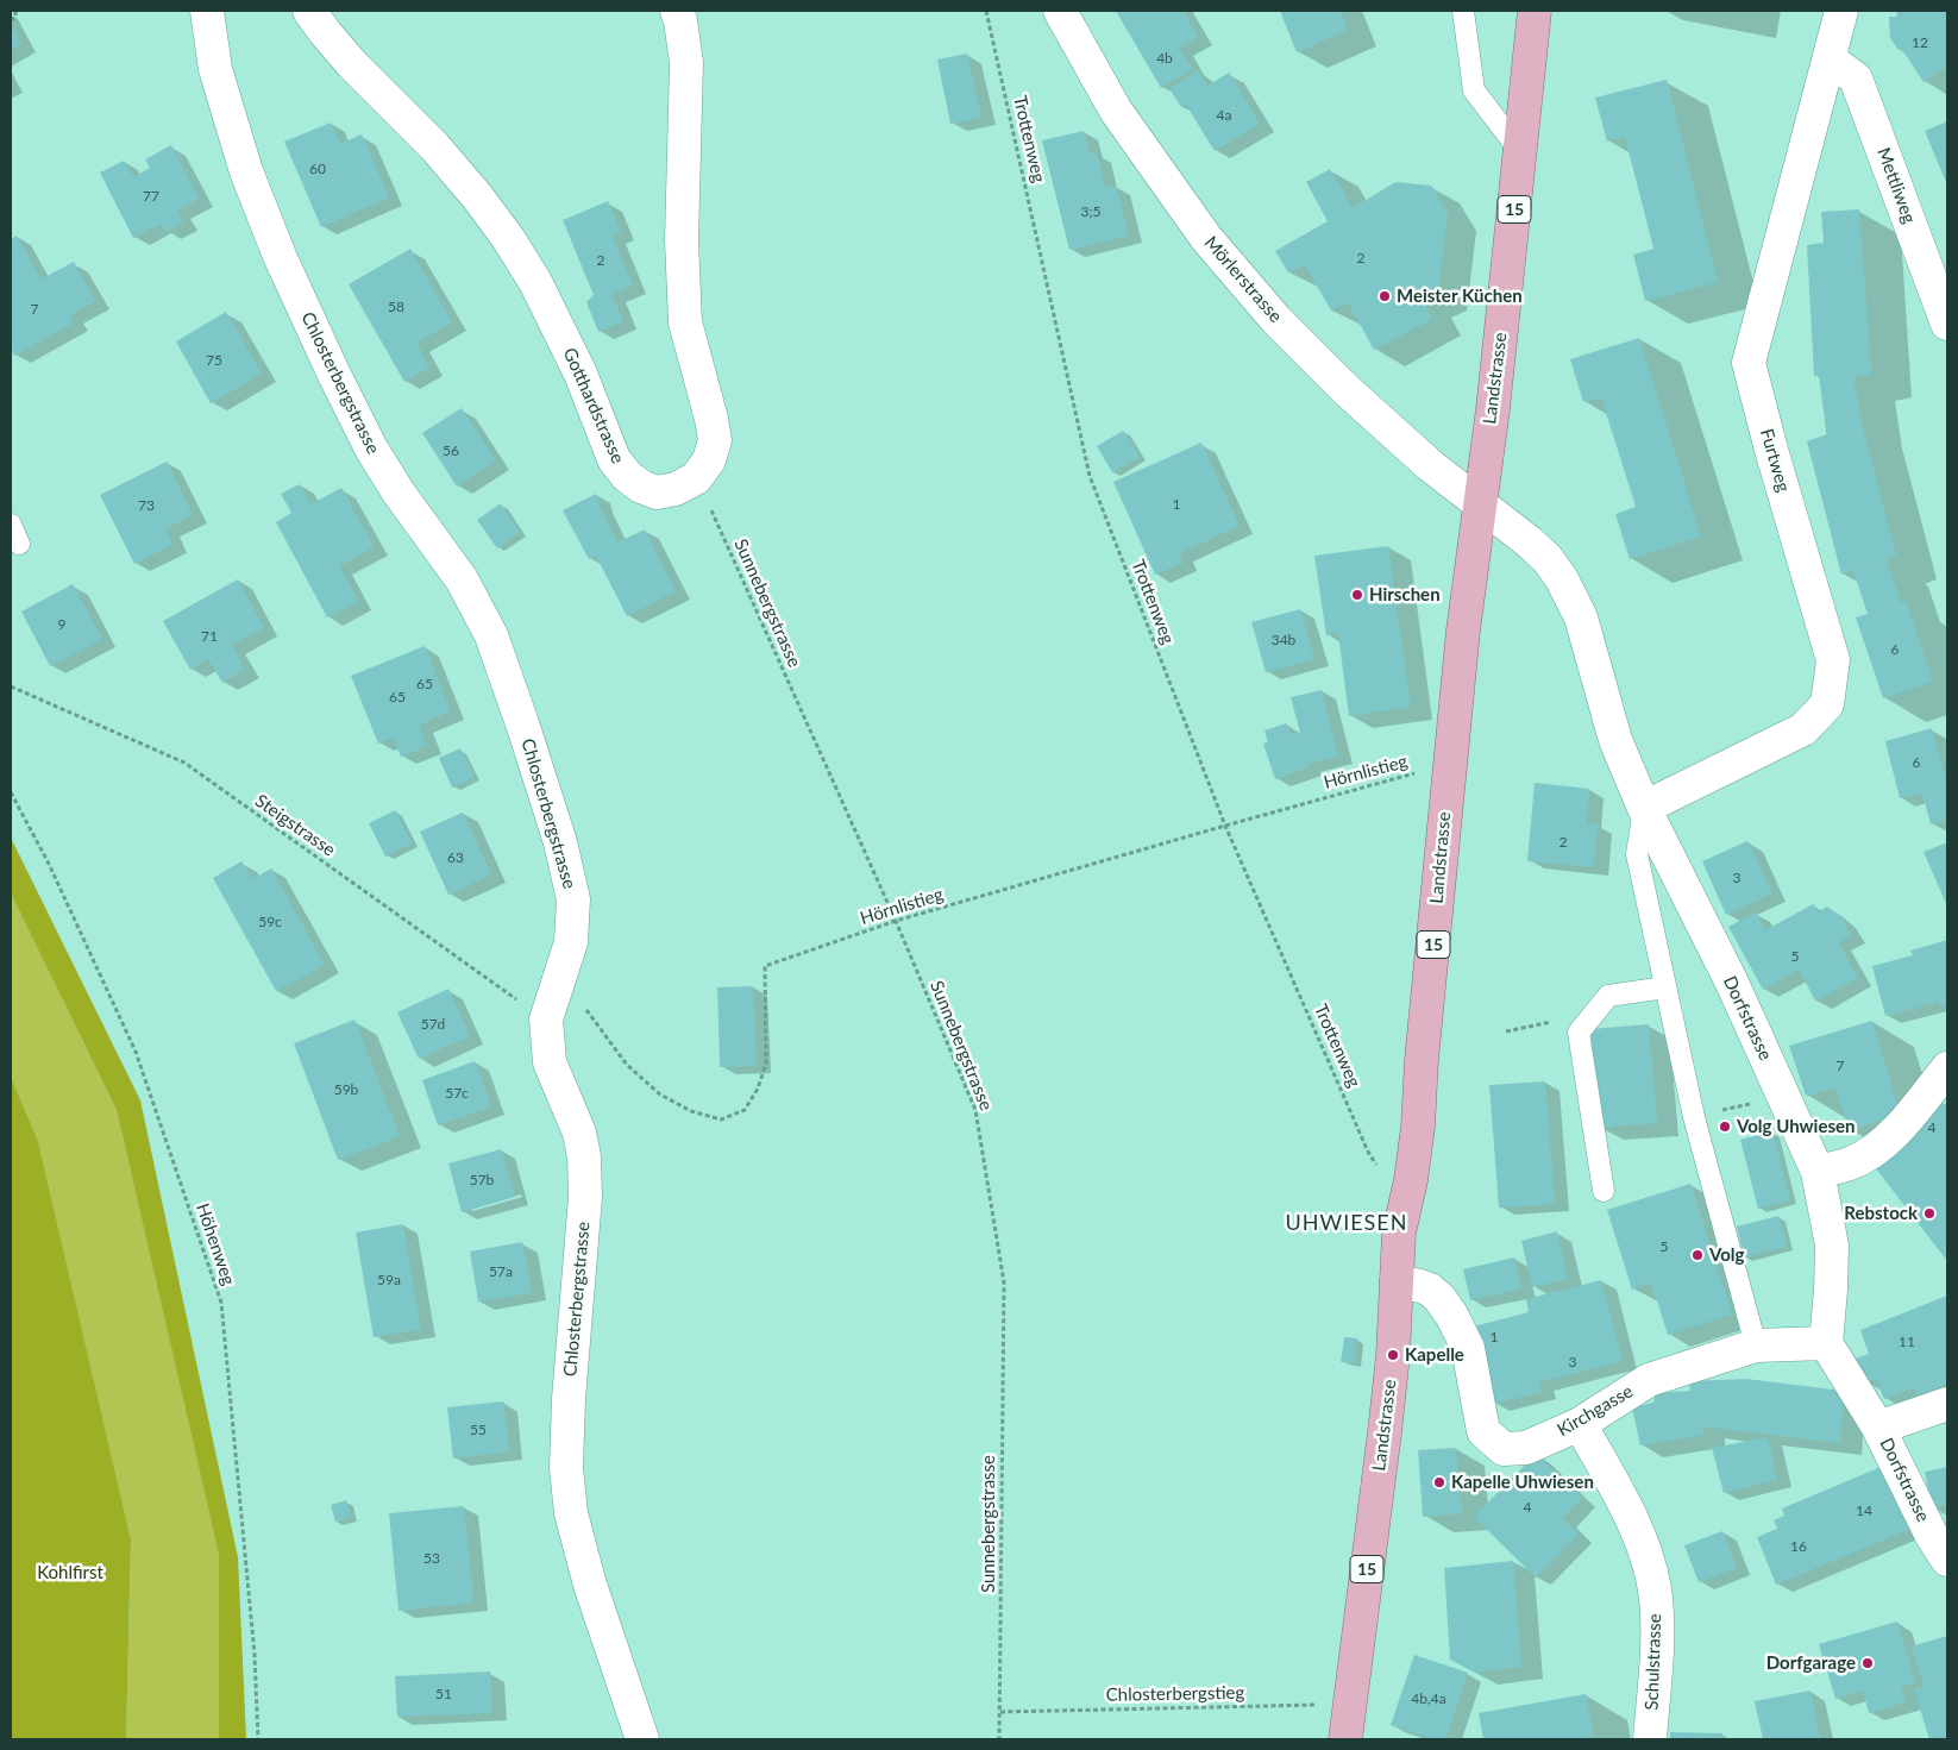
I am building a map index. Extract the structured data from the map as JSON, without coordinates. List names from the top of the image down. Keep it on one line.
{"streets":{"main road":["15","Landstrasse"],"street":["Mettliweg","Mörlerstrasse","Chlosterbergstrasse","Gotthardstrasse","Furtweg","Dorfstrasse","Kirchgasse","Schulstrasse"],"path":["Trottenweg","Sunnebergstrasse","Hörnlistieg","Steigstrasse","Höhenweg","Chlosterbergstieg"]},"crossings":[["Trottenweg","Hörnlistieg"],["Mettliweg","Furtweg"],["Mörlerstrasse","Landstrasse"],["Mörlerstrasse","Dorfstrasse"],["Landstrasse","Dorfstrasse"],["Landstrasse","Kirchgasse"],["Landstrasse","Chlosterbergstieg"],["Chlosterbergstrasse","Hörnlistieg"],["Chlosterbergstrasse","Steigstrasse"],["Gotthardstrasse","Sunnebergstrasse"],["Furtweg","Dorfstrasse"],["Sunnebergstrasse","Hörnlistieg"],["Sunnebergstrasse","Chlosterbergstieg"],["Hörnlistieg","Steigstrasse"],["Dorfstrasse","Kirchgasse"],["Kirchgasse","Schulstrasse"]],"districts":["UHWIESEN"],"parks":["Kohlfirst"],"places":["Meister Küchen","Hirschen","Volg Uhwiesen","Rebstock","Volg","Kapelle","Kapelle Uhwiesen","Dorfgarage"],"house_numbers":["12","4b","4a","60","77","3;5","2","2","58","7","75","56","1","73","9","71","34b","6","65","65","6","2","63","3","59c","5","57d","7","59b","57c","4","57b","5","57a","59a","1","11","3","55","4","14","16","53","51","4b,4a"]}
